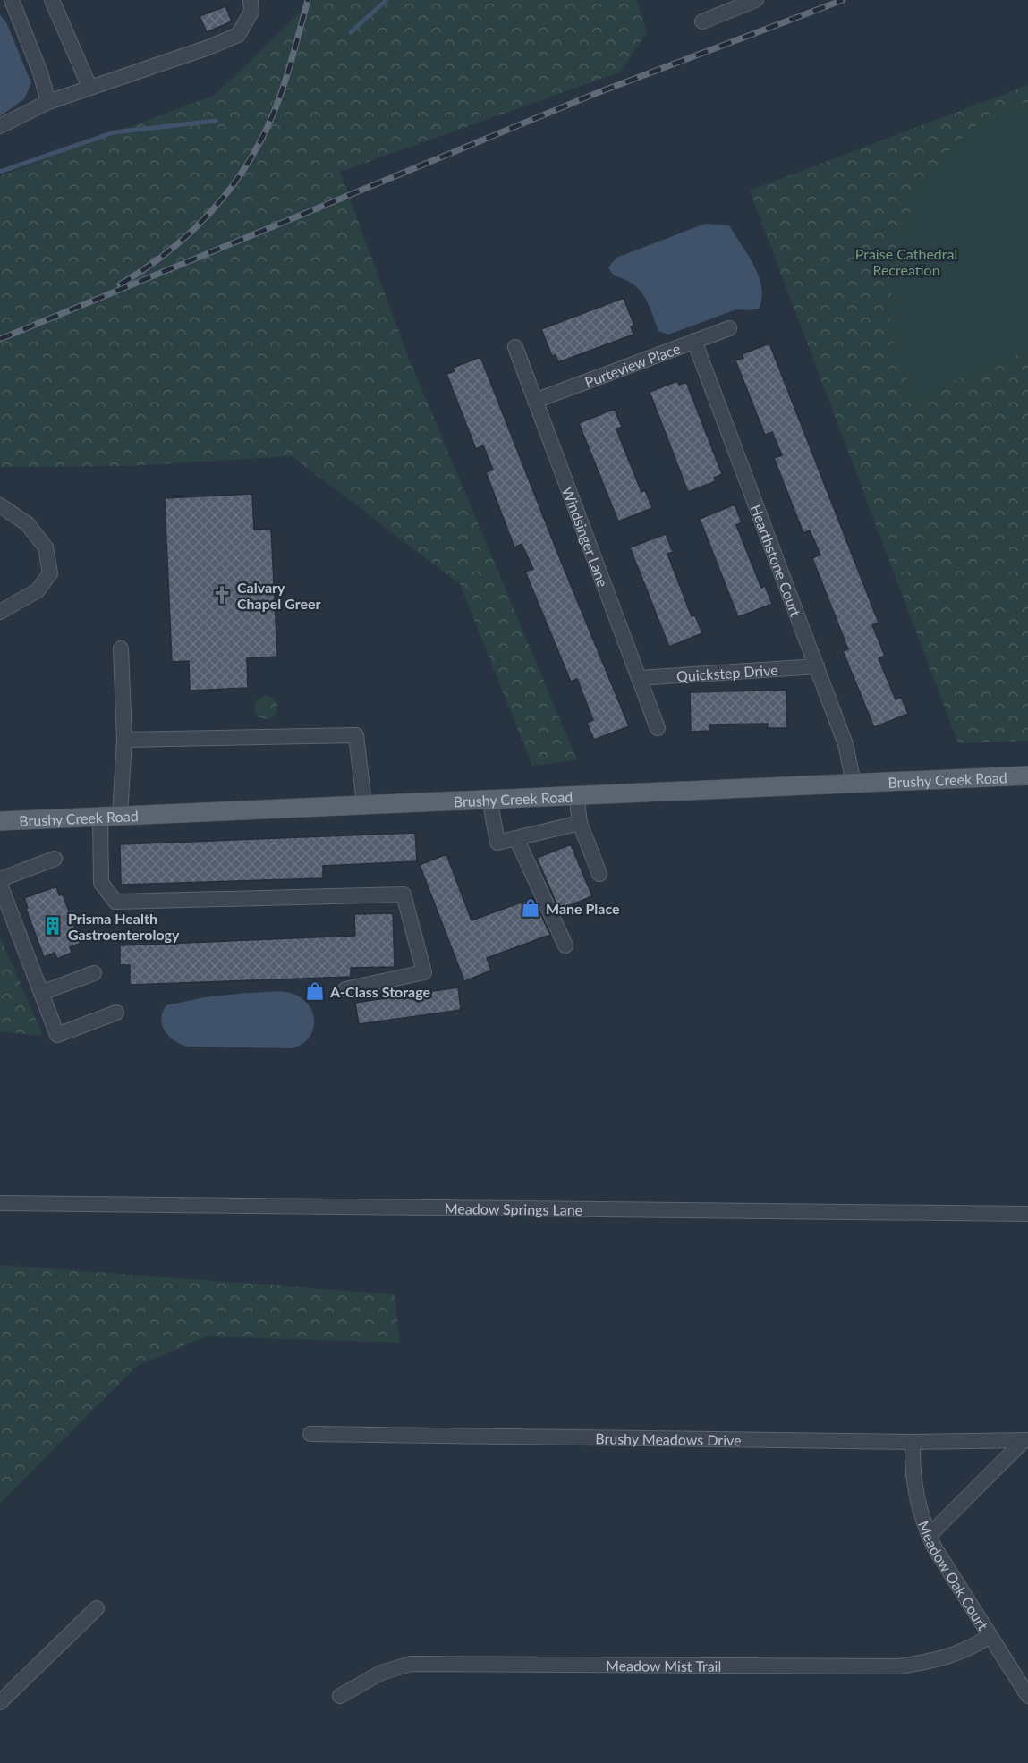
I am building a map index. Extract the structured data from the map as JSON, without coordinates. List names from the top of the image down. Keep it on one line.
{"streets":{"main road":["Brushy Creek Road"],"street":["Purteview Place","Windsinger Lane","Hearthstone Court","Quickstep Drive","Meadow Springs Lane","Brushy Meadows Drive","Meadow Oak Court","Meadow Mist Trail"]},"crossings":[["Purteview Place","Windsinger Lane"],["Purteview Place","Hearthstone Court"],["Windsinger Lane","Quickstep Drive"],["Hearthstone Court","Quickstep Drive"],["Hearthstone Court","Brushy Creek Road"],["Brushy Meadows Drive","Meadow Oak Court"],["Meadow Oak Court","Meadow Mist Trail"]],"parks":["Praise Cathedral Recreation"],"places":{"church":["Calvary Chapel Greer"],"shop":["Mane Place","A-Class Storage"],"building":["Prisma Health Gastroenterology"]}}
